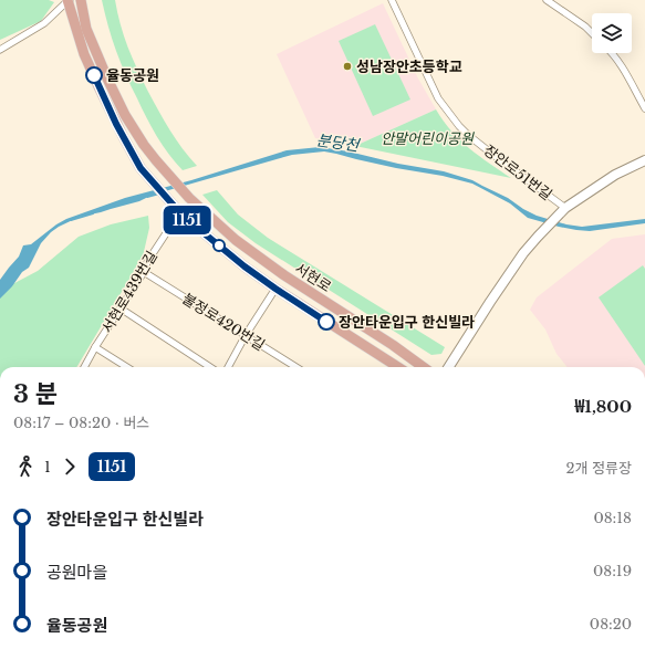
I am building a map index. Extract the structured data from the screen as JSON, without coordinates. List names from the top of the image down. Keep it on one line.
{"streets":{"main road":["서현로"],"street":["장안로51번길","서현로439번길","불정로420번길"]},"crossings":[["서현로","서현로439번길"],["서현로439번길","불정로420번길"]],"water":["분당천"],"parks":["안말어린이공원"],"places":["성남장안초등학교","율동공원","장안타운입구 한신빌라"],"lines":["bus line 1151"],"page":{"on_map":"1151","heading":["3 분","08:17 – 08:20 · 버스","₩1,800"],"legs":["1","1151","2개 정류장"],"list":[{"name":"장안타운입구 한신빌라","value":"08:18"},{"name":"공원마을","value":"08:19"},{"name":"율동공원","value":"08:20"}]}}
